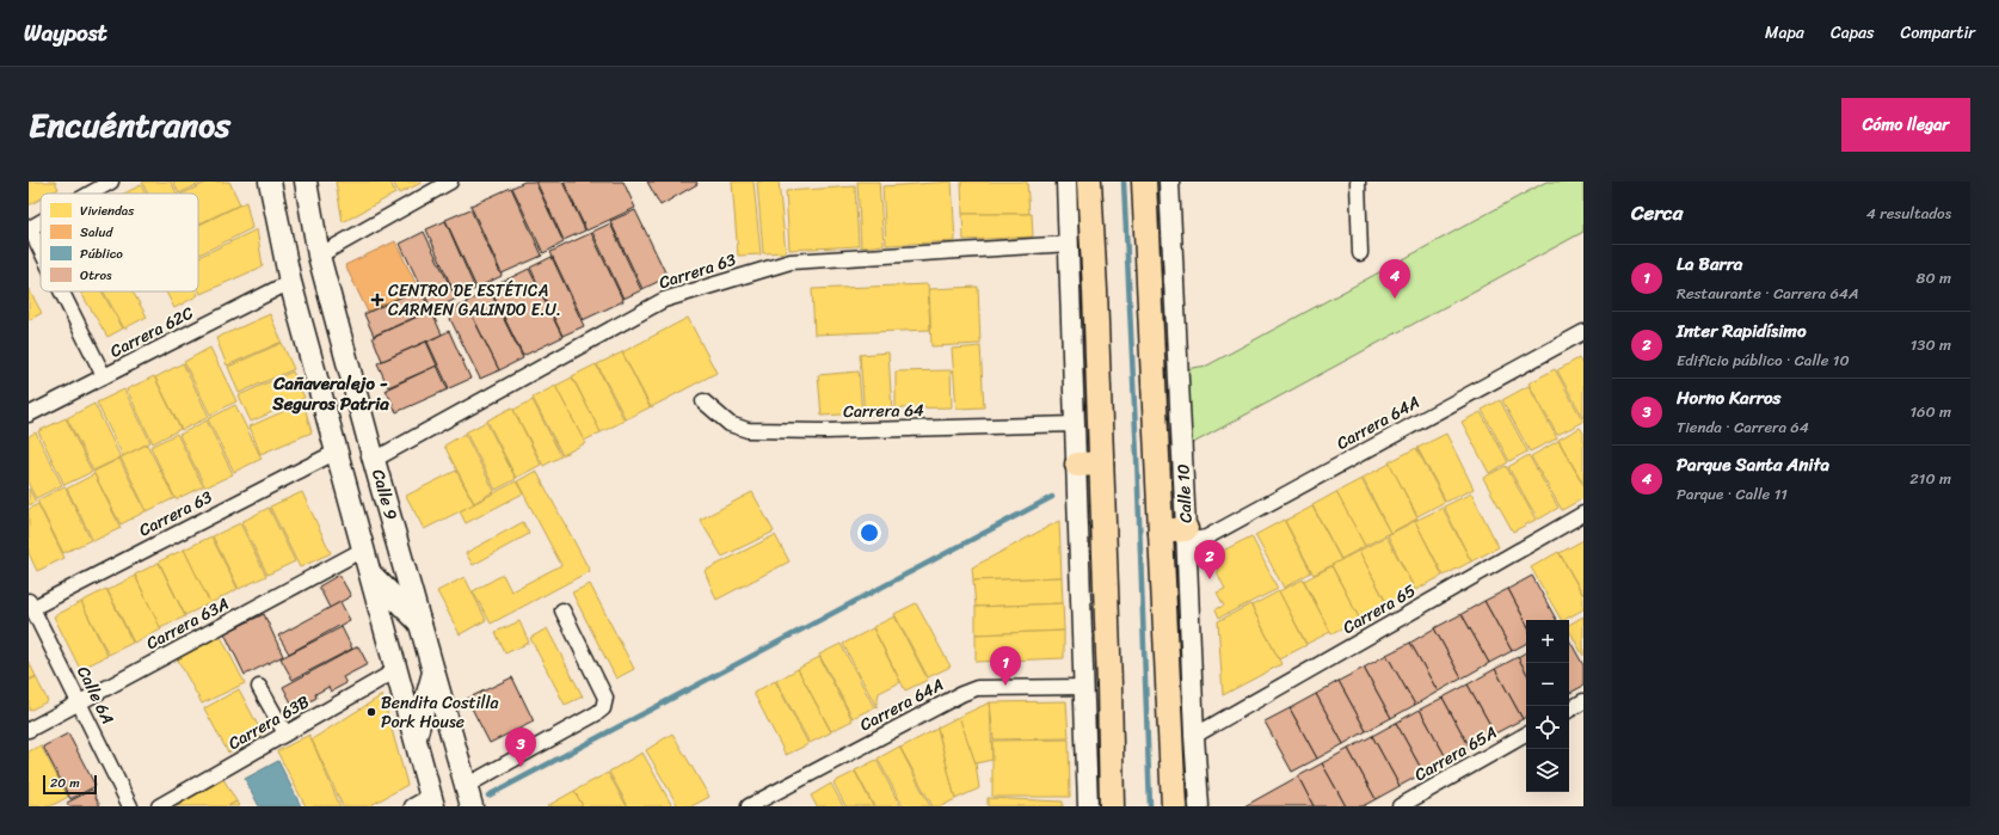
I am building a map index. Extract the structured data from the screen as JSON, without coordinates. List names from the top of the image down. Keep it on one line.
{"streets":{"main road":["Calle 10","Calle 9"],"street":["Carrera 63","Carrera 62C","Carrera 64","Carrera 64A","Carrera 65","Carrera 63A","Calle 6A","Carrera 63B","Carrera 65A"]},"crossings":[["Carrera 63","Calle 9"],["Carrera 63","Calle 6A"],["Carrera 62C","Calle 9"],["Carrera 64A","Calle 10"],["Calle 10","Carrera 65"],["Calle 9","Carrera 63A"],["Calle 9","Carrera 63B"],["Carrera 63A","Calle 6A"]],"districts":["Cañaveralejo - Seguros Patria"],"places":{"health":["CENTRO DE ESTÉTICA CARMEN GALINDO E.U."],"other":["Bendita Costilla Pork House"]},"legend":["Viviendas","Salud","Público","Otros"],"scale_bar":"20 m","page":{"header":"Waypost","nav":["Mapa","Capas","Compartir"],"title":"Encuéntranos","buttons":"Cómo llegar","heading":["Cerca","4 resultados"],"list":[{"mark":"1","name":"La Barra","note":"Restaurante · Carrera 64A","value":"80 m"},{"mark":"2","name":"Inter Rapidísimo","note":"Edificio público · Calle 10","value":"130 m"},{"mark":"3","name":"Horno Karros","note":"Tienda · Carrera 64","value":"160 m"},{"mark":"4","name":"Parque Santa Anita","note":"Parque · Calle 11","value":"210 m"}],"pins":["4","2","1","3"],"map_buttons":["+","−"],"scale":"20 m"}}
